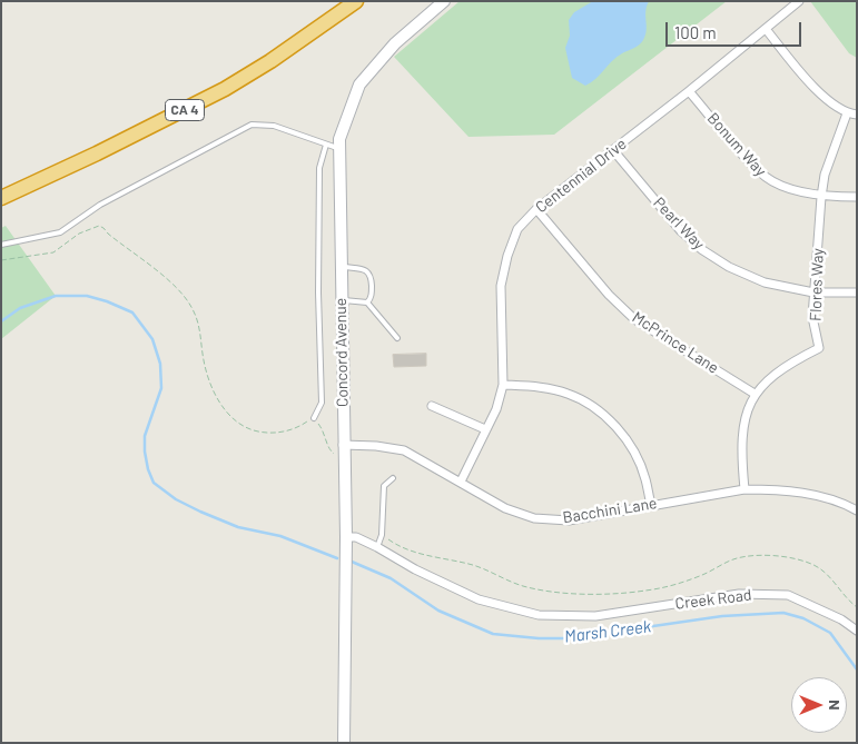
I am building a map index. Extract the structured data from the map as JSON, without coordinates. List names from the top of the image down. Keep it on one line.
{"streets":{"highway":["CA 4"],"street":["Bonum Way","Centennial Drive","Pearl Way","Flores Way","McPrince Lane","Concord Avenue","Bacchini Lane","Creek Road"]},"crossings":[["Bonum Way","Centennial Drive"],["Bonum Way","Flores Way"],["Centennial Drive","Pearl Way"],["Centennial Drive","McPrince Lane"],["Centennial Drive","Bacchini Lane"],["Pearl Way","Flores Way"],["Flores Way","McPrince Lane"],["Flores Way","Bacchini Lane"],["Concord Avenue","Bacchini Lane"],["Concord Avenue","Creek Road"]],"water":["Marsh Creek"],"scale_bar":"100 m","north":"right"}
